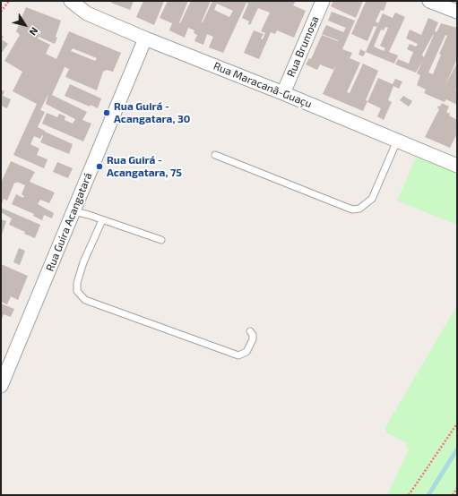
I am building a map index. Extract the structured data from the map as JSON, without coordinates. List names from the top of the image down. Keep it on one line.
{"streets":{"street":["Rua Brumosa","Rua Maracanã-Guaçu","Rua Guira Acangatará"]},"crossings":[["Rua Brumosa","Rua Maracanã-Guaçu"],["Rua Maracanã-Guaçu","Rua Guira Acangatará"]],"places":["Rua Guirá - Acangatara, 30","Rua Guirá - Acangatara, 75"],"north":"bottom right"}
